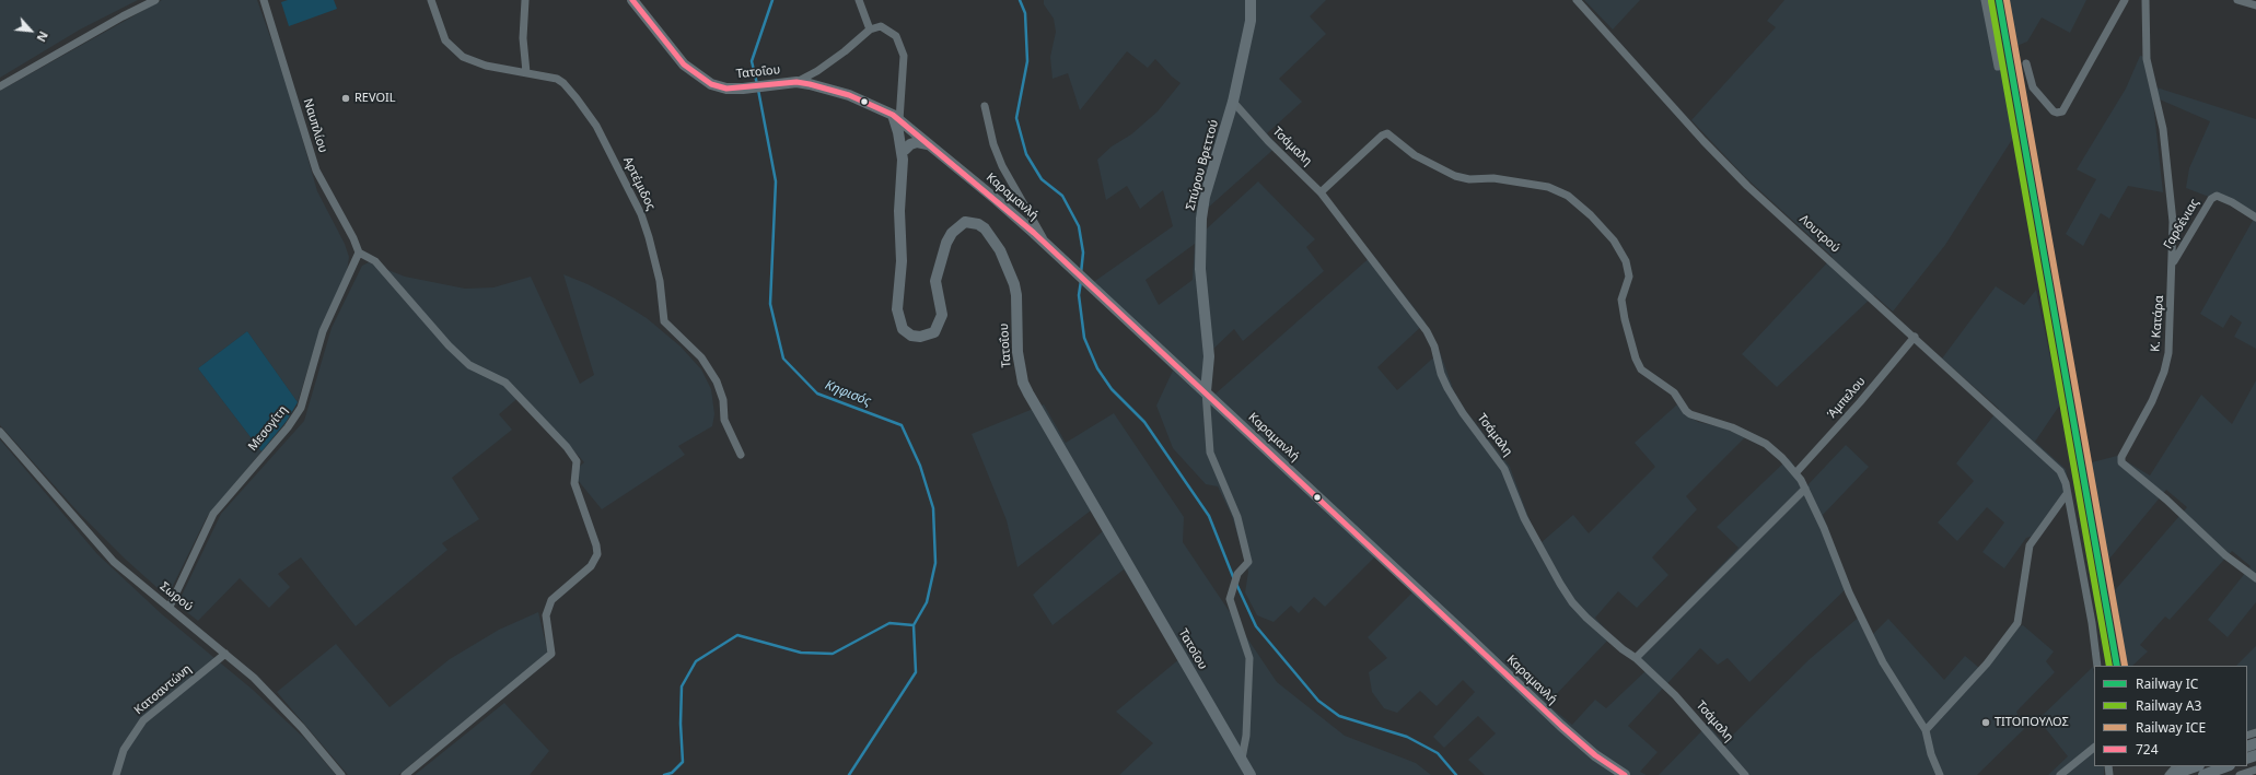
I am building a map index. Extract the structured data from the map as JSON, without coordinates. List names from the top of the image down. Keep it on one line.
{"streets":{"street":["Τατοΐου","Ναυπλίου","Τσάμαλη","Σπύρου Βρεττού","Αρτέμιδος","Καραμανλή","Γαρδένιας","Λουτρού","Κ. Κατάρα","Άμπελου","Μεσογίτη","Σωρού","Κατσαντώνη"]},"crossings":[["Τατοΐου","Καραμανλή"],["Ναυπλίου","Μεσογίτη"],["Τσάμαλη","Σπύρου Βρεττού"],["Σπύρου Βρεττού","Καραμανλή"],["Γαρδένιας","Κ. Κατάρα"],["Λουτρού","Άμπελου"],["Μεσογίτη","Σωρού"],["Σωρού","Κατσαντώνη"]],"water":["Κηφισός"],"places":["REVOIL","ΤΙΤΟΠΟΥΛΟΣ"],"lines":["rail line IC","rail line ICE","transit line 724","rail line A3"],"legend":["Railway IC","Railway A3","Railway ICE","724"],"north":"bottom right"}
